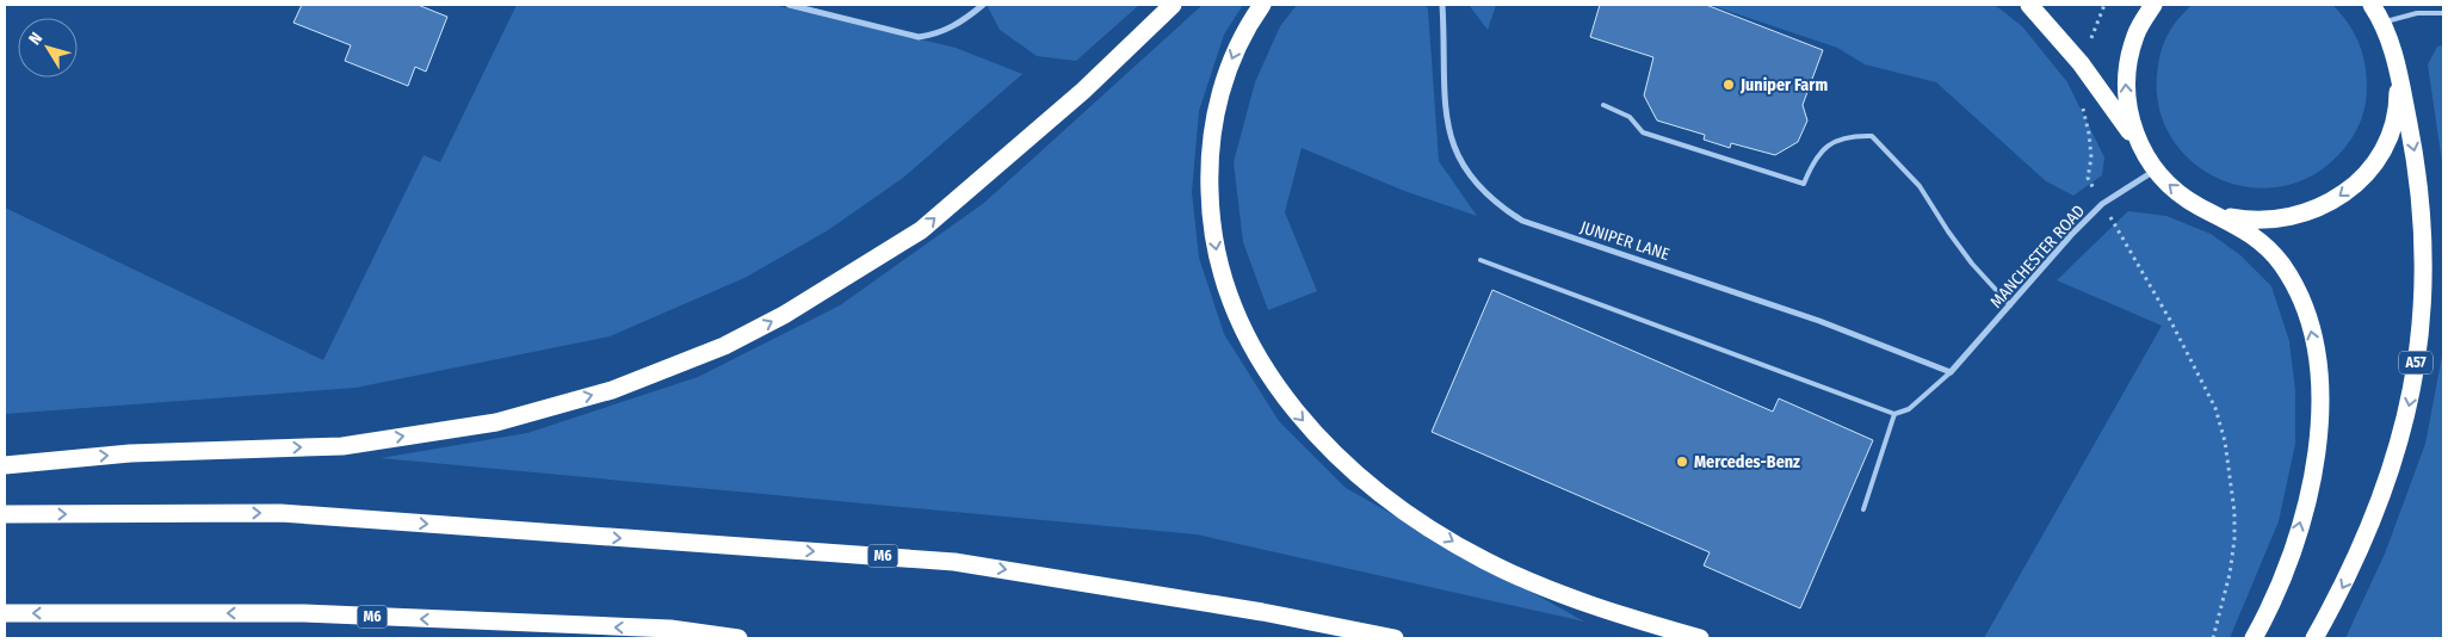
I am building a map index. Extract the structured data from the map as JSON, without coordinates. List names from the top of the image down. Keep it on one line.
{"streets":{"highway":["A57","M6"],"street":["JUNIPER LANE","MANCHESTER ROAD"]},"crossings":[["JUNIPER LANE","MANCHESTER ROAD"],["MANCHESTER ROAD","A57"]],"places":["Juniper Farm","Mercedes-Benz"],"north":"top left"}
